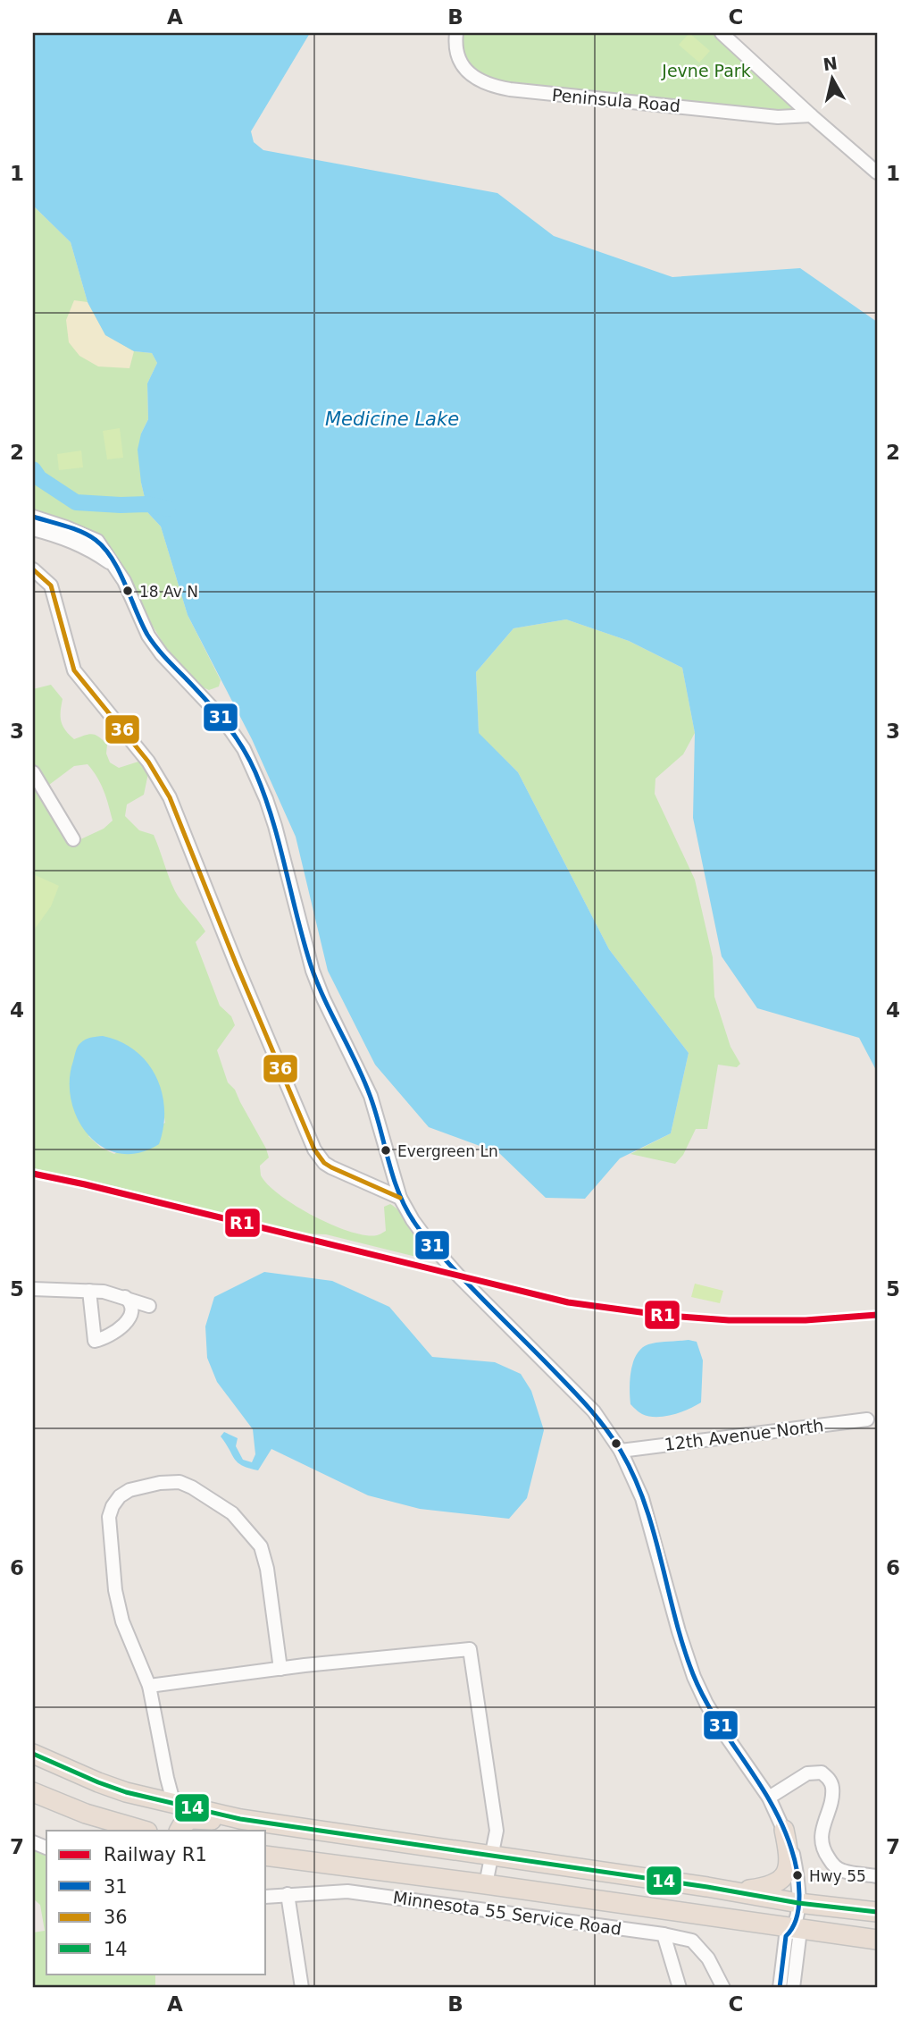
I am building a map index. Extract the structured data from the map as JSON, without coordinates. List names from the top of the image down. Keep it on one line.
{"streets":{"street":["Peninsula Road","12th Avenue North","Minnesota 55 Service Road"]},"water":["Medicine Lake"],"parks":["Jevne Park"],"places":["18 Av N","Evergreen Ln","Hwy 55"],"lines":["transit line 31","transit line 36","rail line R1","transit line 14"],"legend":["Railway R1","31","36","14"],"north":"top","grid":{"columns":["A","B","C"],"rows":["1","2","3","4","5","6","7"]}}
